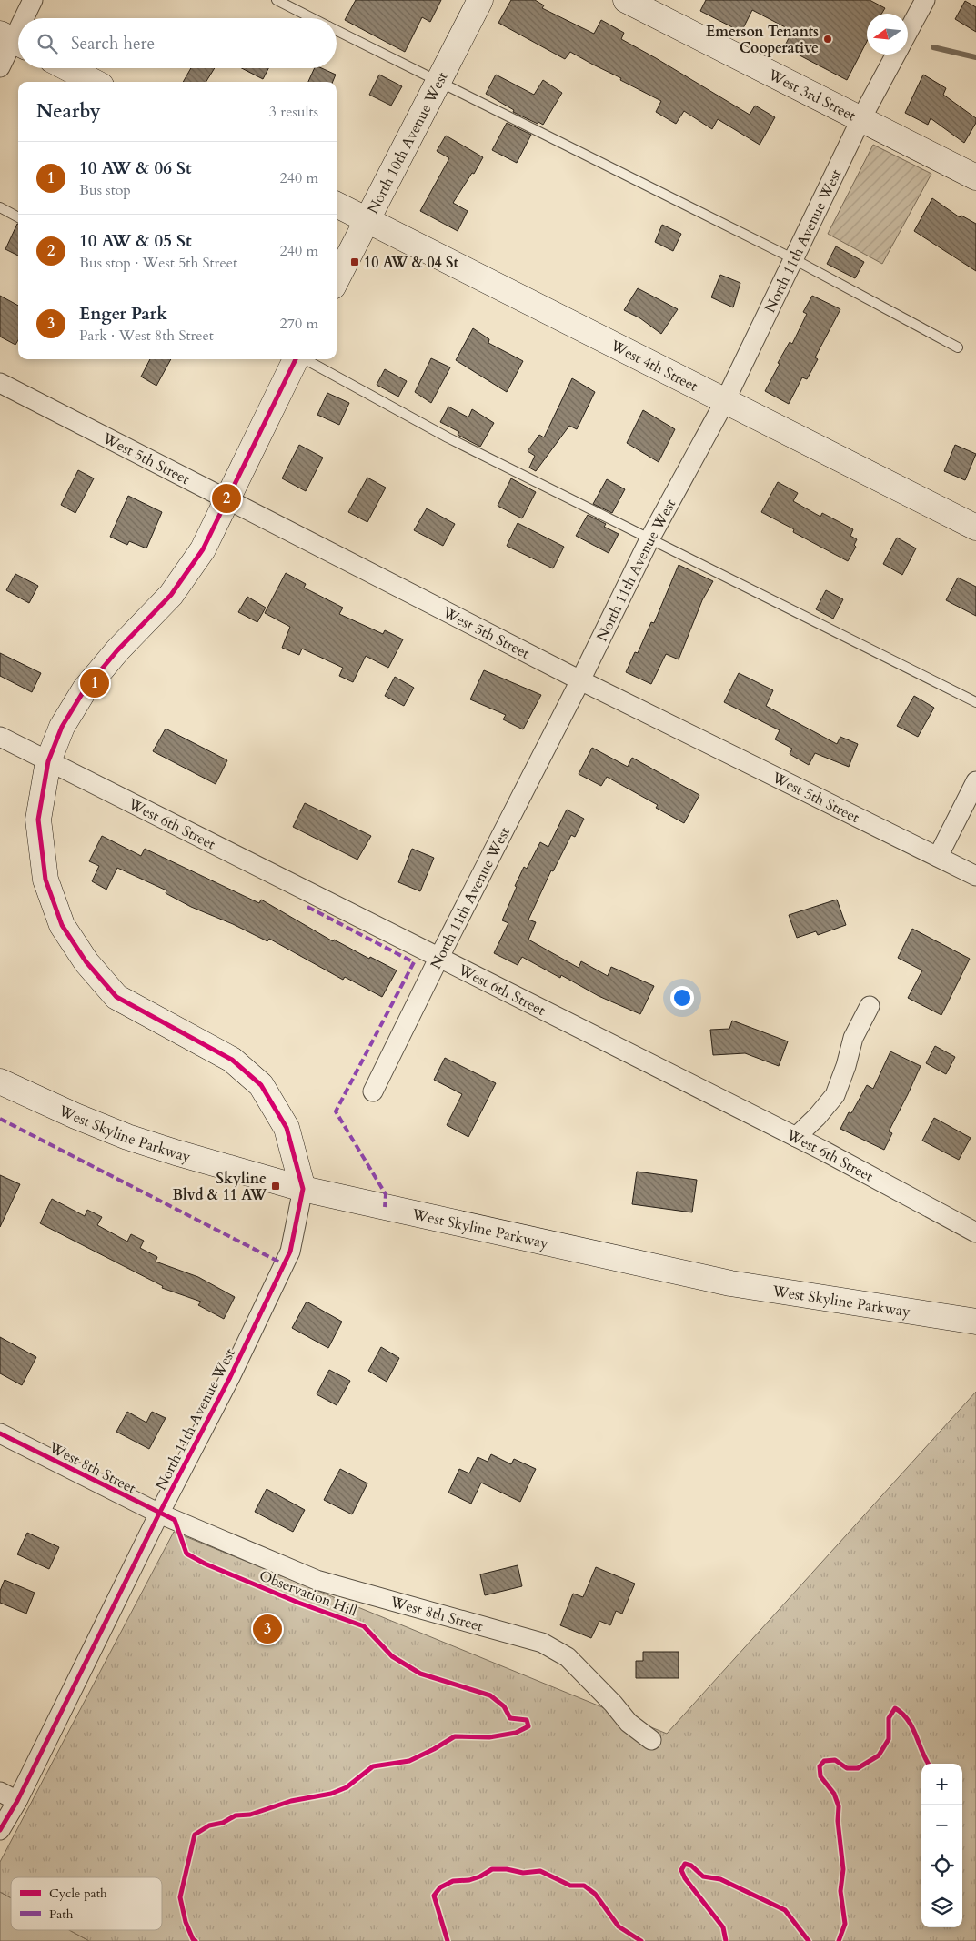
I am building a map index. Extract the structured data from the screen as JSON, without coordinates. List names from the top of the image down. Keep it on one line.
{"streets":{"street":["West 3rd Street","North 10th Avenue West","North 11th Avenue West","West 4th Street","West 5th Street","West 6th Street","West Skyline Parkway","West 8th Street"],"cycle path":["Observation Hill"]},"crossings":[["West 3rd Street","North 11th Avenue West"],["North 10th Avenue West","West 4th Street"],["North 11th Avenue West","West 4th Street"],["North 11th Avenue West","West 5th Street"],["North 11th Avenue West","West 6th Street"],["North 11th Avenue West","West Skyline Parkway"],["North 11th Avenue West","West 8th Street"]],"places":{"other":["Emerson Tenants Cooperative"],"transit":["10 AW & 04 St","Skyline Blvd & 11 AW"]},"legend":["Cycle path","Path"],"north":"left","page":{"search":"Search here","heading":["Nearby","3 results"],"list":[{"mark":"1","name":"10 AW & 06 St","note":"Bus stop","value":"240 m"},{"mark":"2","name":"10 AW & 05 St","note":"Bus stop · West 5th Street","value":"240 m"},{"mark":"3","name":"Enger Park","note":"Park · West 8th Street","value":"270 m"}],"pins":["2","1","3"],"map_buttons":["+","−"]}}
